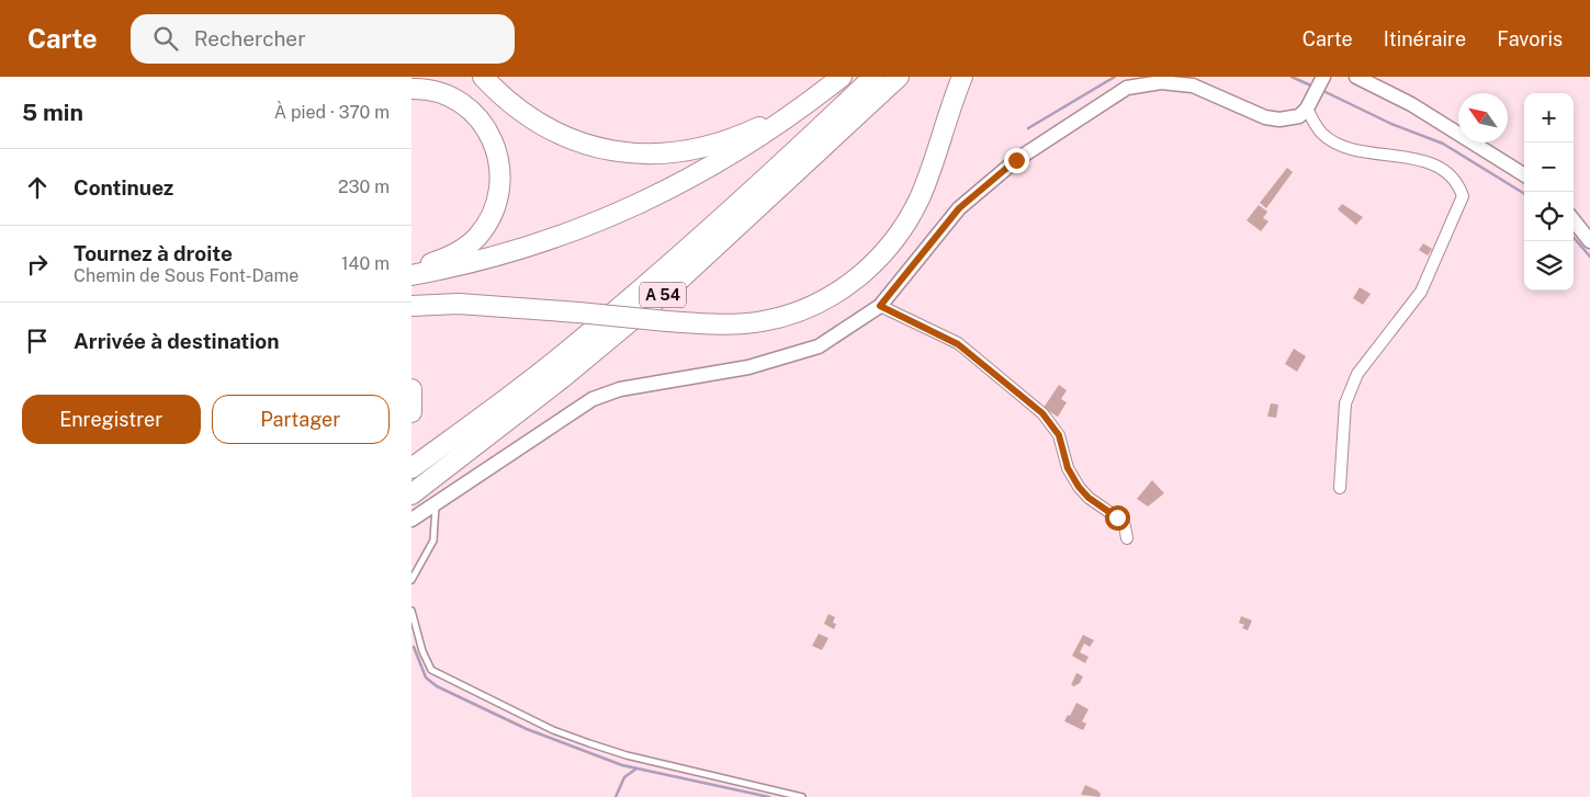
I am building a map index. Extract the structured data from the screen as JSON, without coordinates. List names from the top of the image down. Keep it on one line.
{"streets":{"highway":["A 54"]},"north":"top left","page":{"header":"Carte","search":"Rechercher","nav":["Carte","Itinéraire","Favoris"],"heading":["5 min","À pied · 370 m"],"map_buttons":["+","−"],"list":[["Continuez","230 m"],["Tournez à droite","Chemin de Sous Font-Dame","140 m"],"Arrivée à destination"],"buttons":["Enregistrer","Partager"]}}
